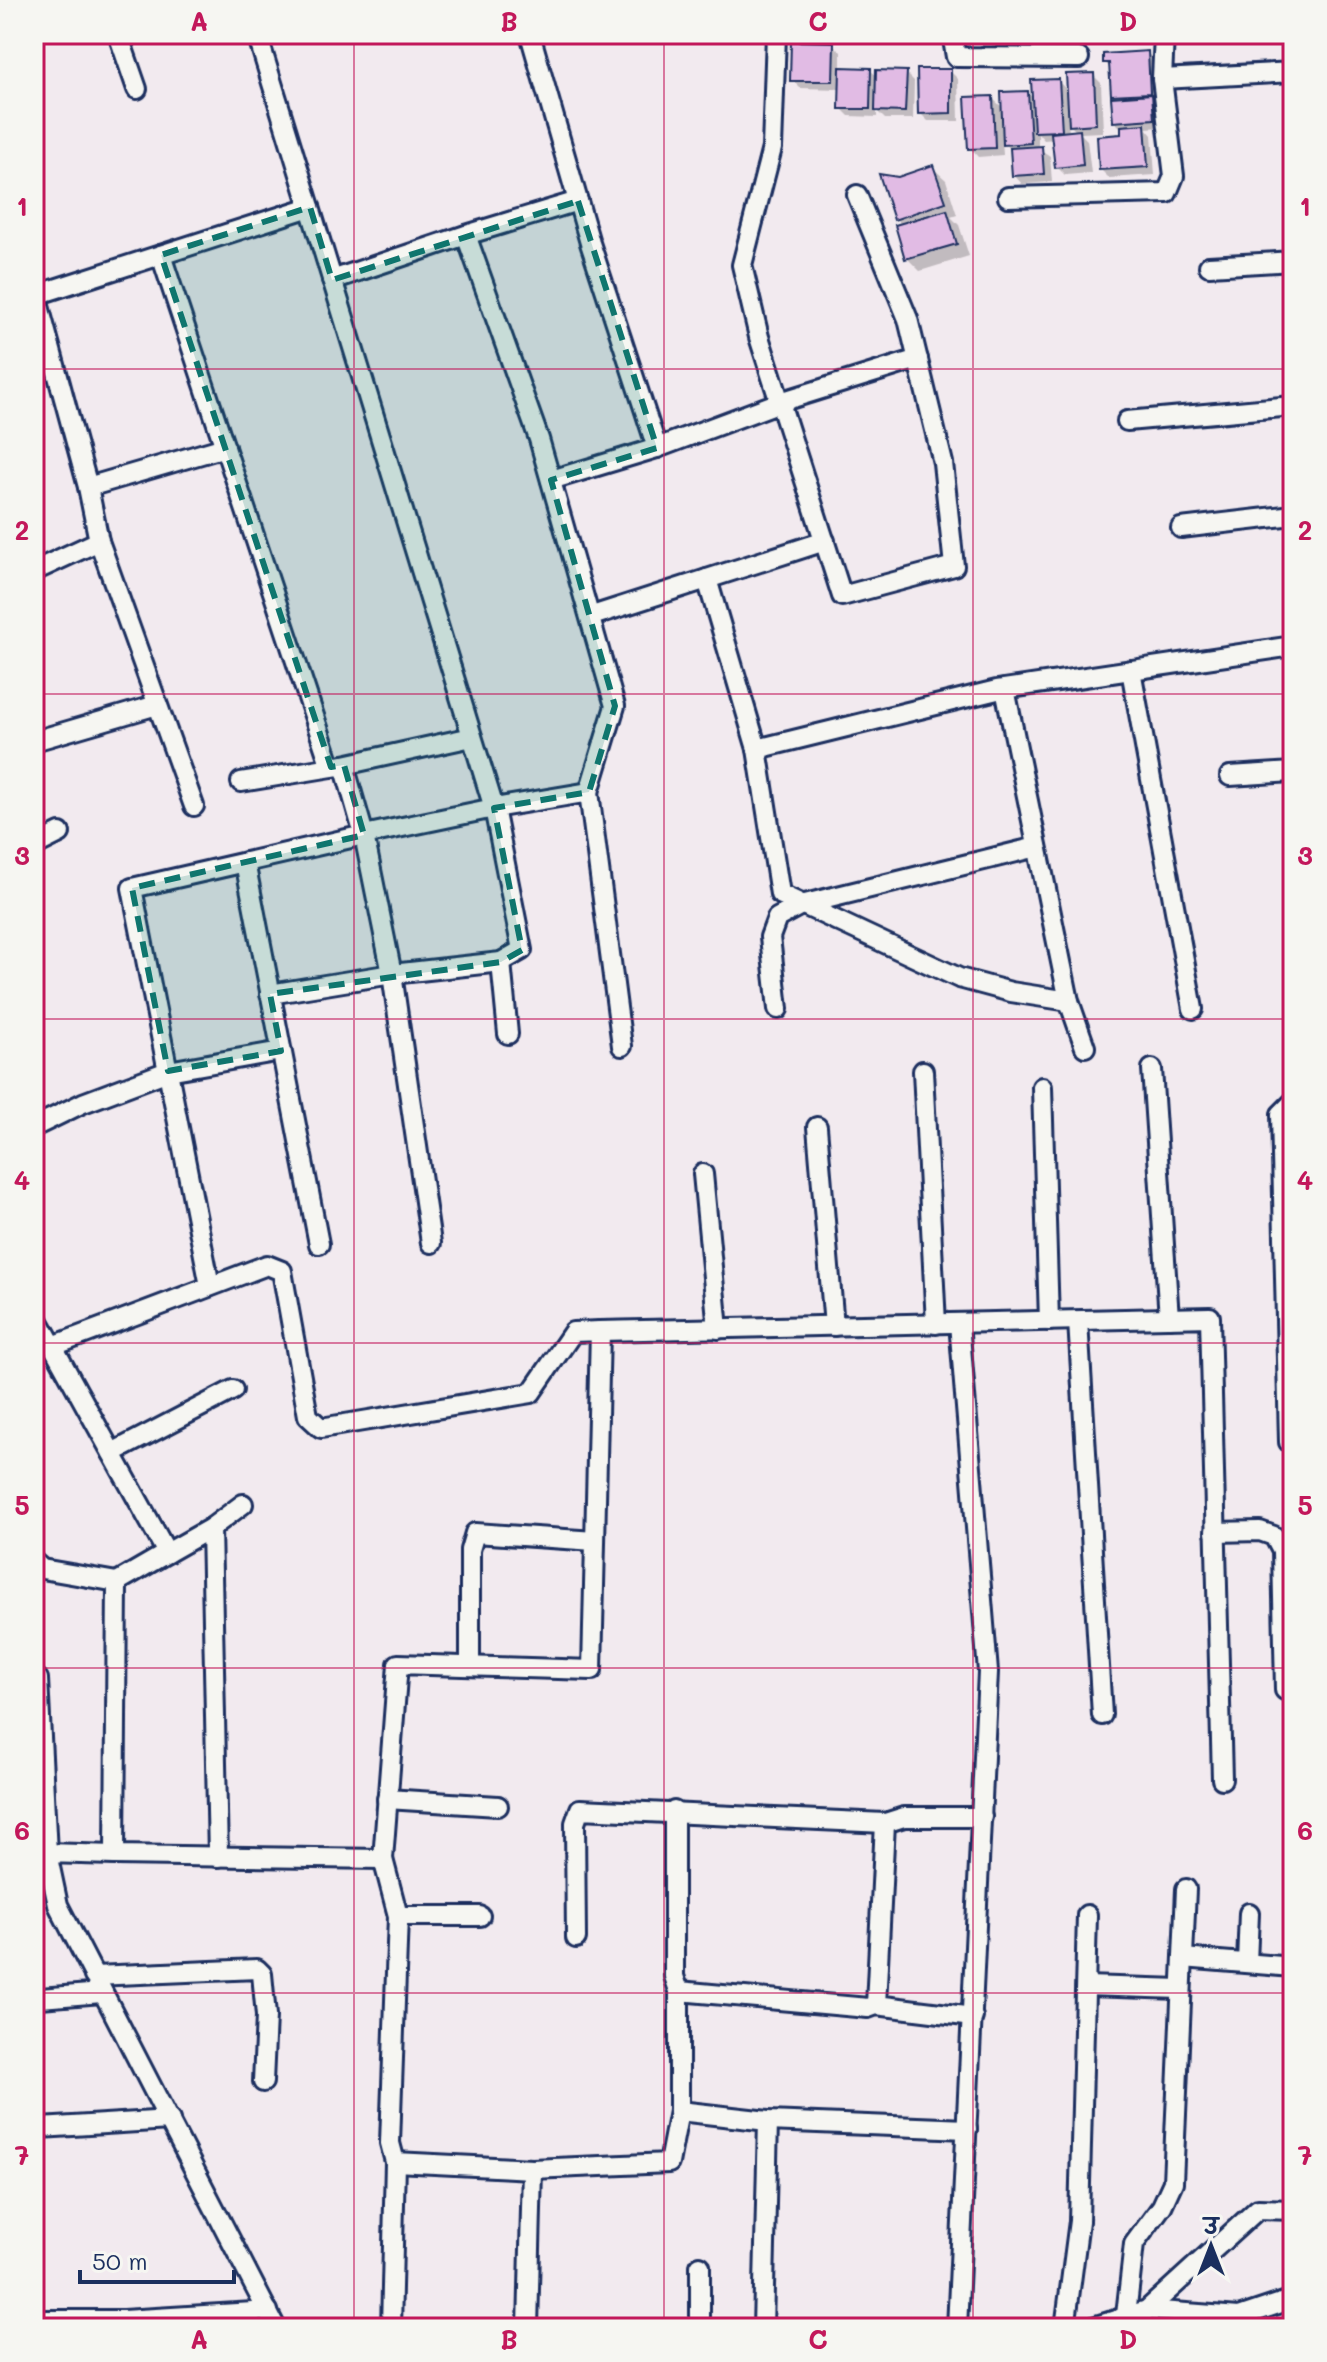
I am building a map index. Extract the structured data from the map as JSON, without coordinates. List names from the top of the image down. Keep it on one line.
{"scale_bar":"50 m","north":"top","grid":{"columns":["A","B","C","D"],"rows":["1","2","3","4","5","6","7"]}}
